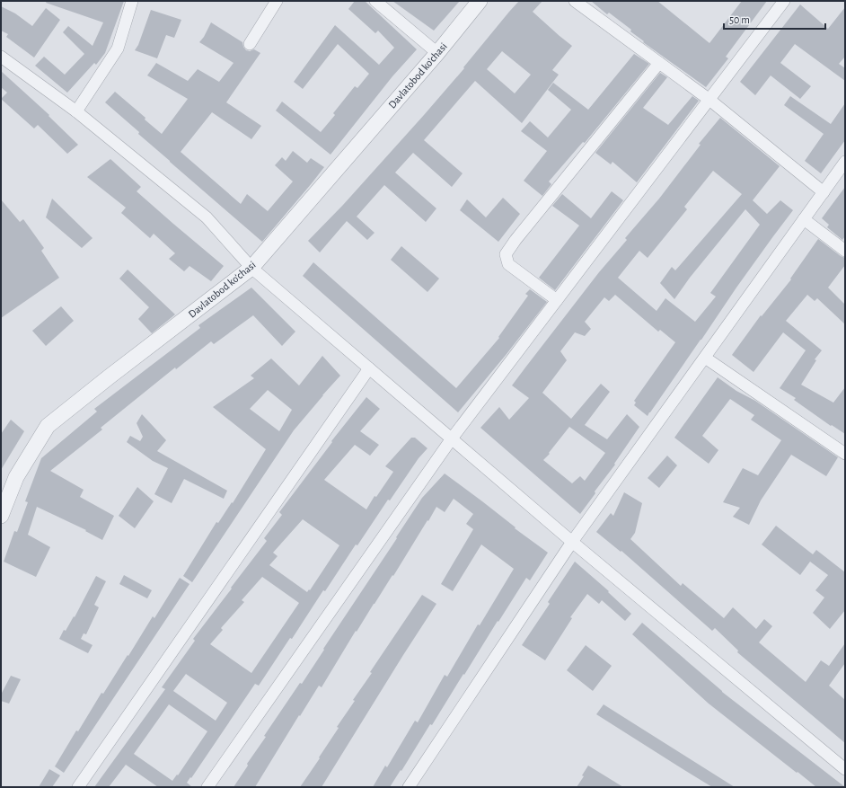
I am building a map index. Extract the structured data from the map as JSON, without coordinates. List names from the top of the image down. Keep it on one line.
{"streets":{"street":["Davlatobod ko'chasi"]},"scale_bar":"50 m"}
